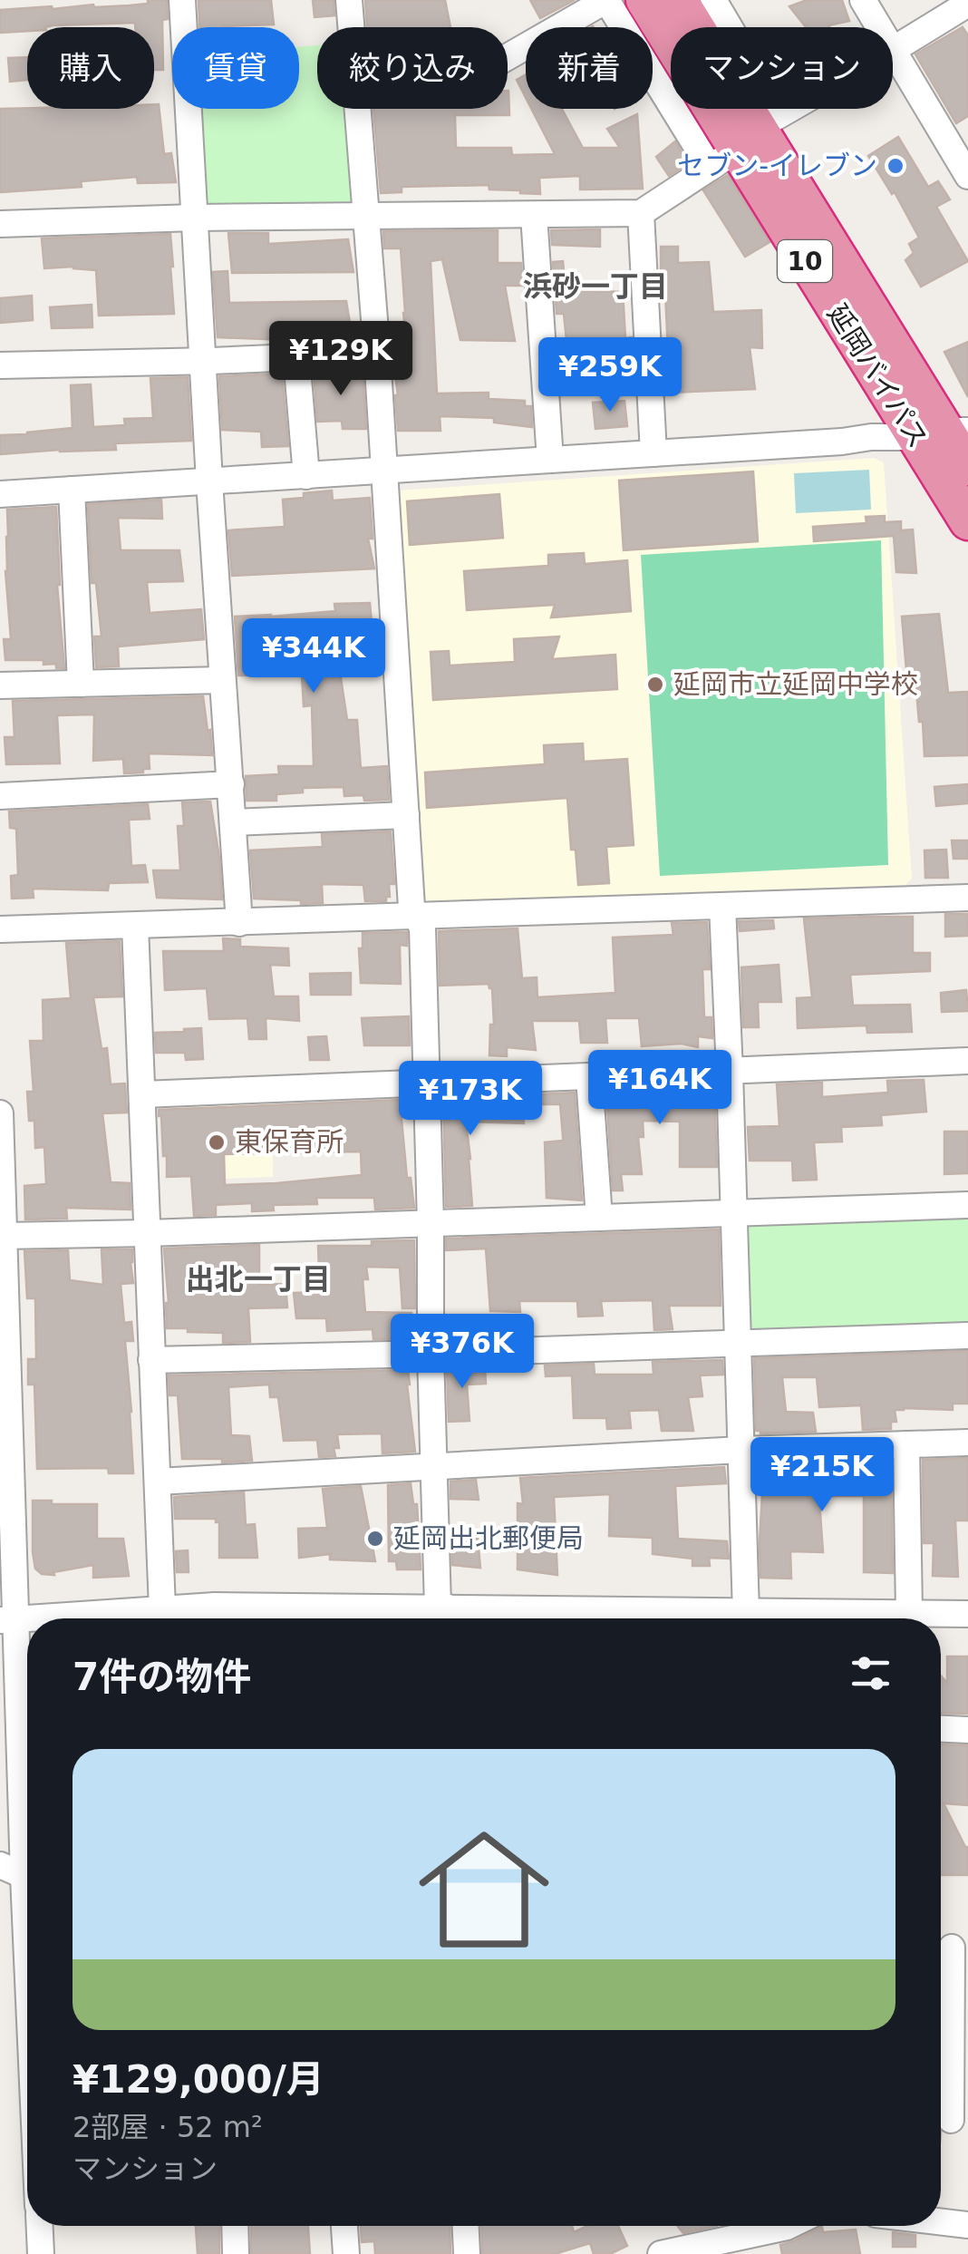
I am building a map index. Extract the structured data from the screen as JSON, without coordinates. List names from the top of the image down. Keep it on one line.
{"streets":{"highway":["10","延岡バイパス"]},"districts":["浜砂一丁目","出北一丁目"],"places":["セブン-イレブン","延岡市立延岡中学校","東保育所","延岡出北郵便局"],"page":{"chip":["購入","賃貸","絞り込み","新着","マンション"],"price":["¥129K","¥259K","¥344K","¥164K","¥173K","¥376K","¥215K"],"heading":"7件の物件","list":[{"name":"¥129,000/月","note":"2部屋 · 52 m² · マンション"}]}}
